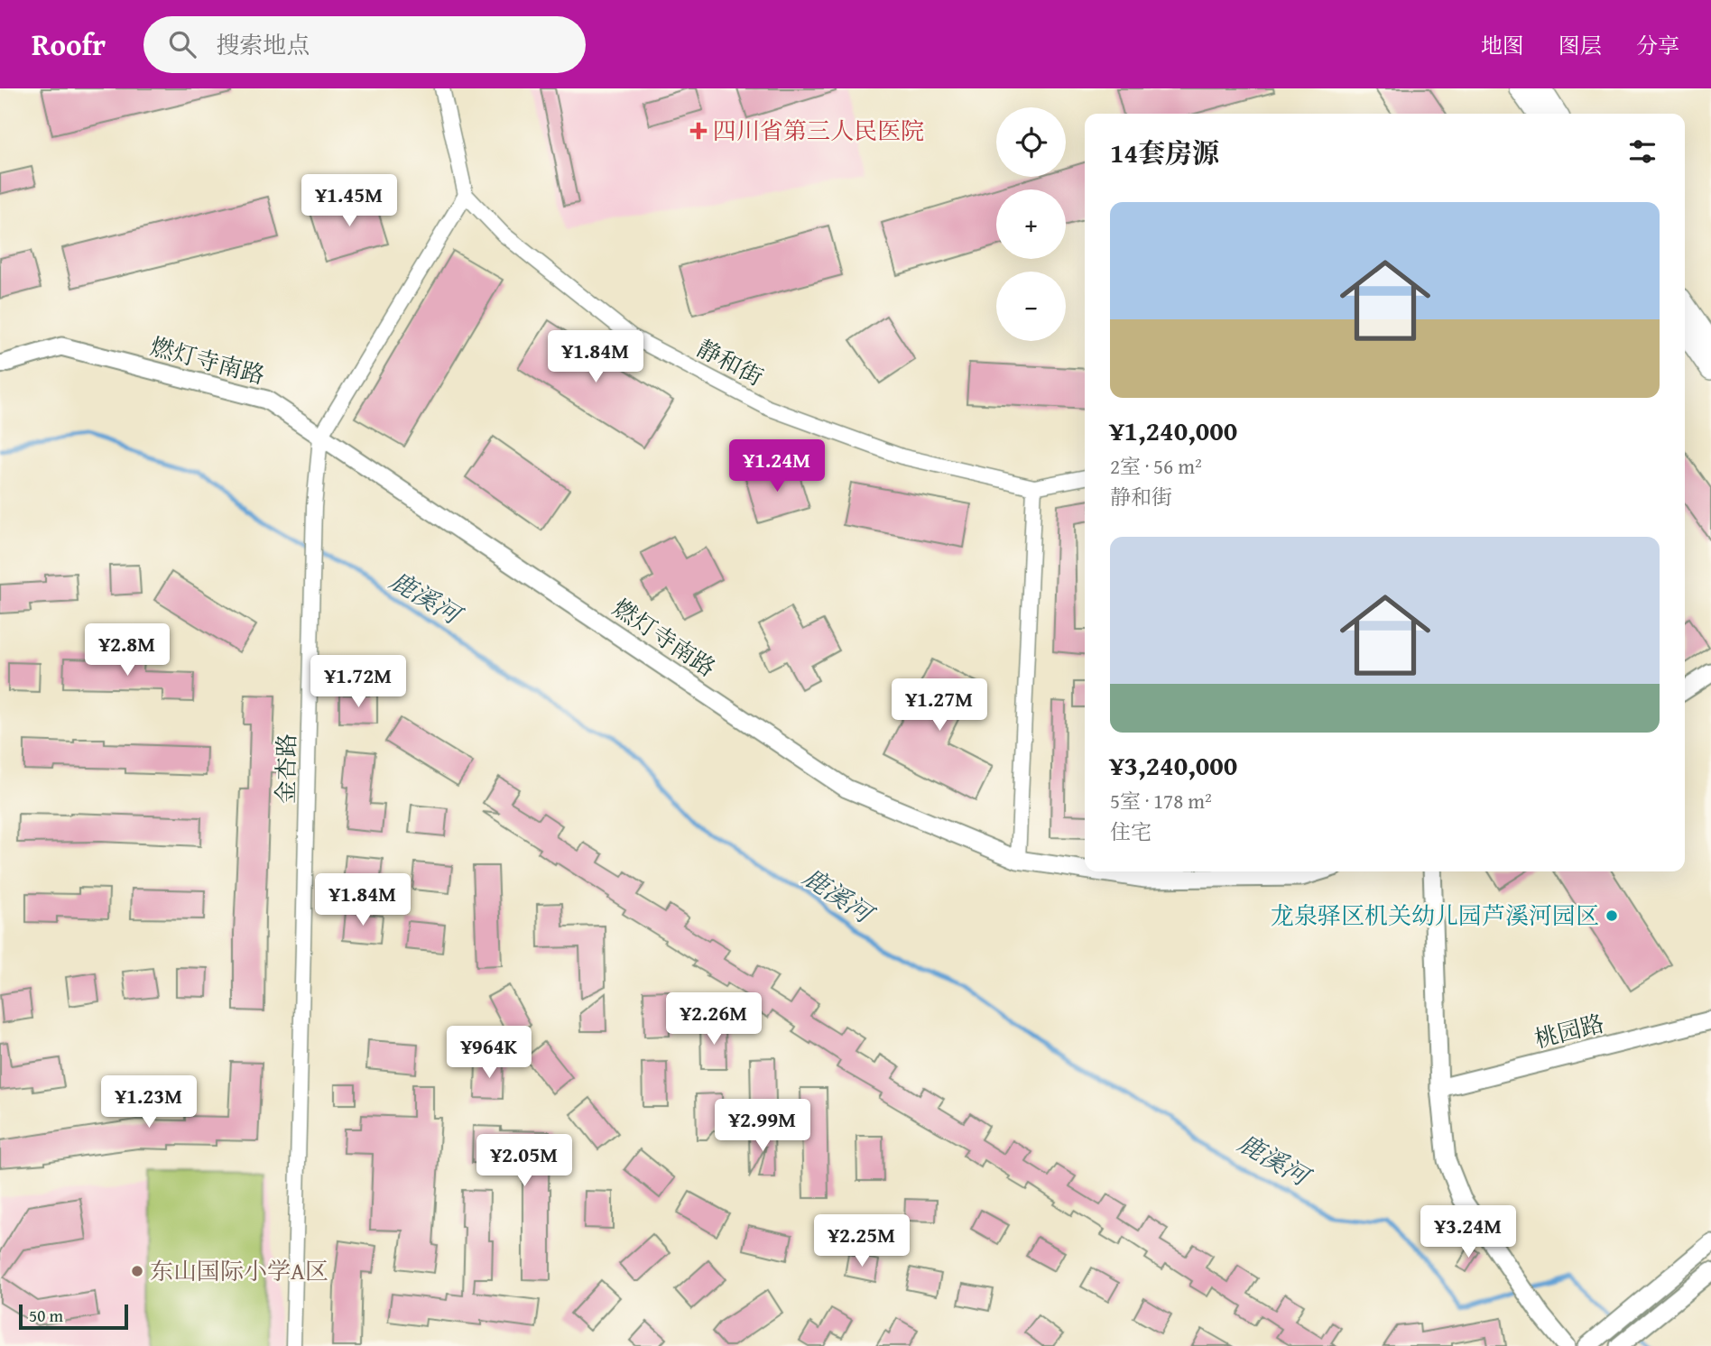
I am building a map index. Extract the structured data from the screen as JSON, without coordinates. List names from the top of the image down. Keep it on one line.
{"streets":{"street":["燃灯寺南路","静和街","金杏路","桃园路"]},"crossings":[["燃灯寺南路","金杏路"],["静和街","金杏路"]],"water":["鹿溪河"],"places":{"health":["四川省第三人民医院"],"other":["龙泉驿区机关幼儿园芦溪河园区","东山国际小学A区"]},"scale_bar":"50 m","page":{"header":"Roofr","search":"搜索地点","nav":["地图","图层","分享"],"map_buttons":["+","−"],"heading":"14套房源","price":["¥1.45M","¥1.84M","¥1.24M","¥2.8M","¥1.72M","¥1.27M","¥1.84M","¥2.26M","¥964K","¥1.23M","¥2.99M","¥2.05M","¥3.24M","¥2.25M"],"list":[{"name":"¥1,240,000","note":"2室 · 56 m² · 静和街"},{"name":"¥3,240,000","note":"5室 · 178 m² · 住宅"}],"scale":"50 m"}}
